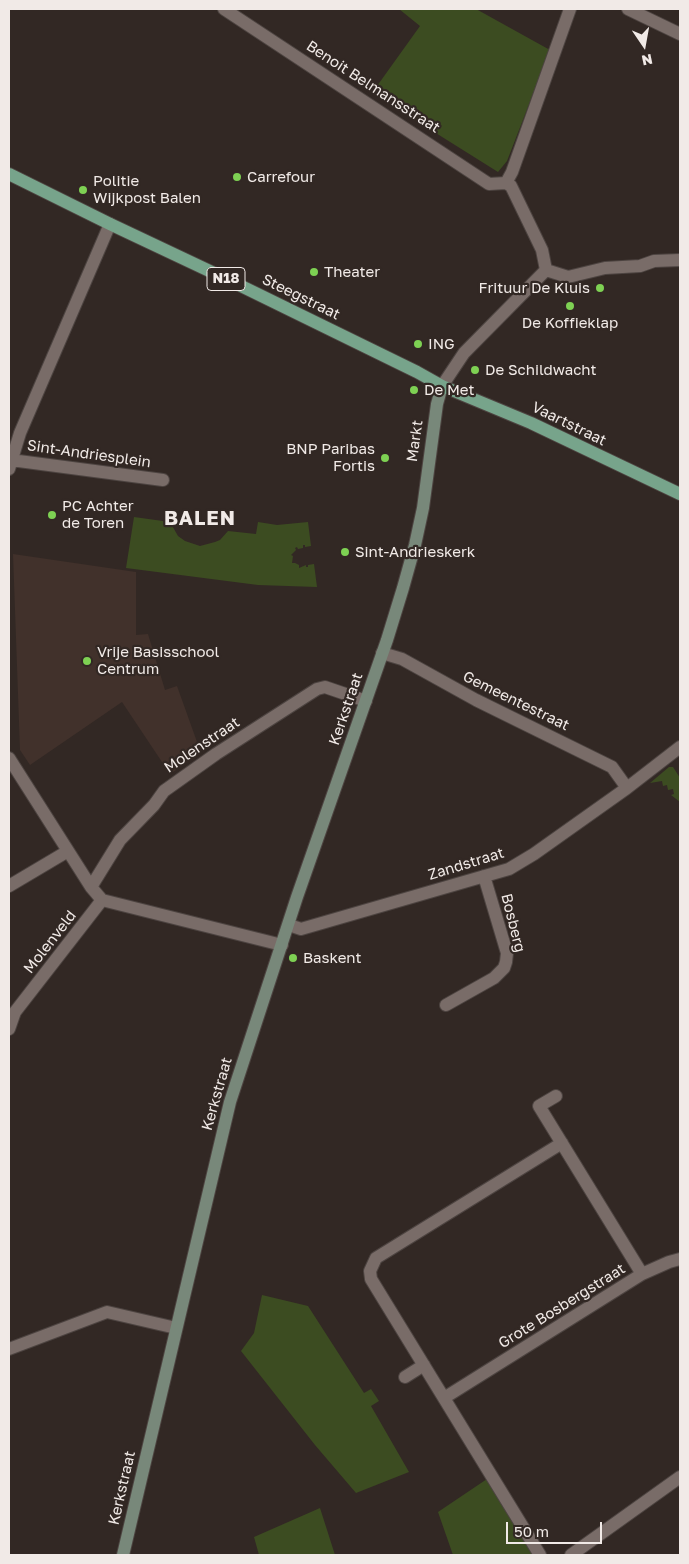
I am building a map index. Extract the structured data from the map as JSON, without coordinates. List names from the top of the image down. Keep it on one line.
{"streets":{"main road":["N18","Steegstraat","Vaartstraat","Markt","Kerkstraat"],"street":["Benoit Belmansstraat","Sint-Andriesplein","Gemeentestraat","Molenstraat","Zandstraat","Bosberg","Molenveld","Grote Bosbergstraat"]},"crossings":[["Steegstraat","Vaartstraat"],["Steegstraat","Markt"],["Vaartstraat","Markt"],["Markt","Gemeentestraat"],["Markt","Kerkstraat"],["Gemeentestraat","Kerkstraat"],["Gemeentestraat","Zandstraat"],["Kerkstraat","Molenstraat"],["Kerkstraat","Zandstraat"],["Zandstraat","Bosberg"]],"districts":["BALEN"],"places":["Carrefour","Politie Wijkpost Balen","Theater","Frituur De Kluis","De Koffieklap","ING","De Schildwacht","De Met","BNP Paribas Fortis","PC Achter de Toren","Sint-Andrieskerk","Vrije Basisschool Centrum","Baskent"],"scale_bar":"50 m","north":"bottom"}
